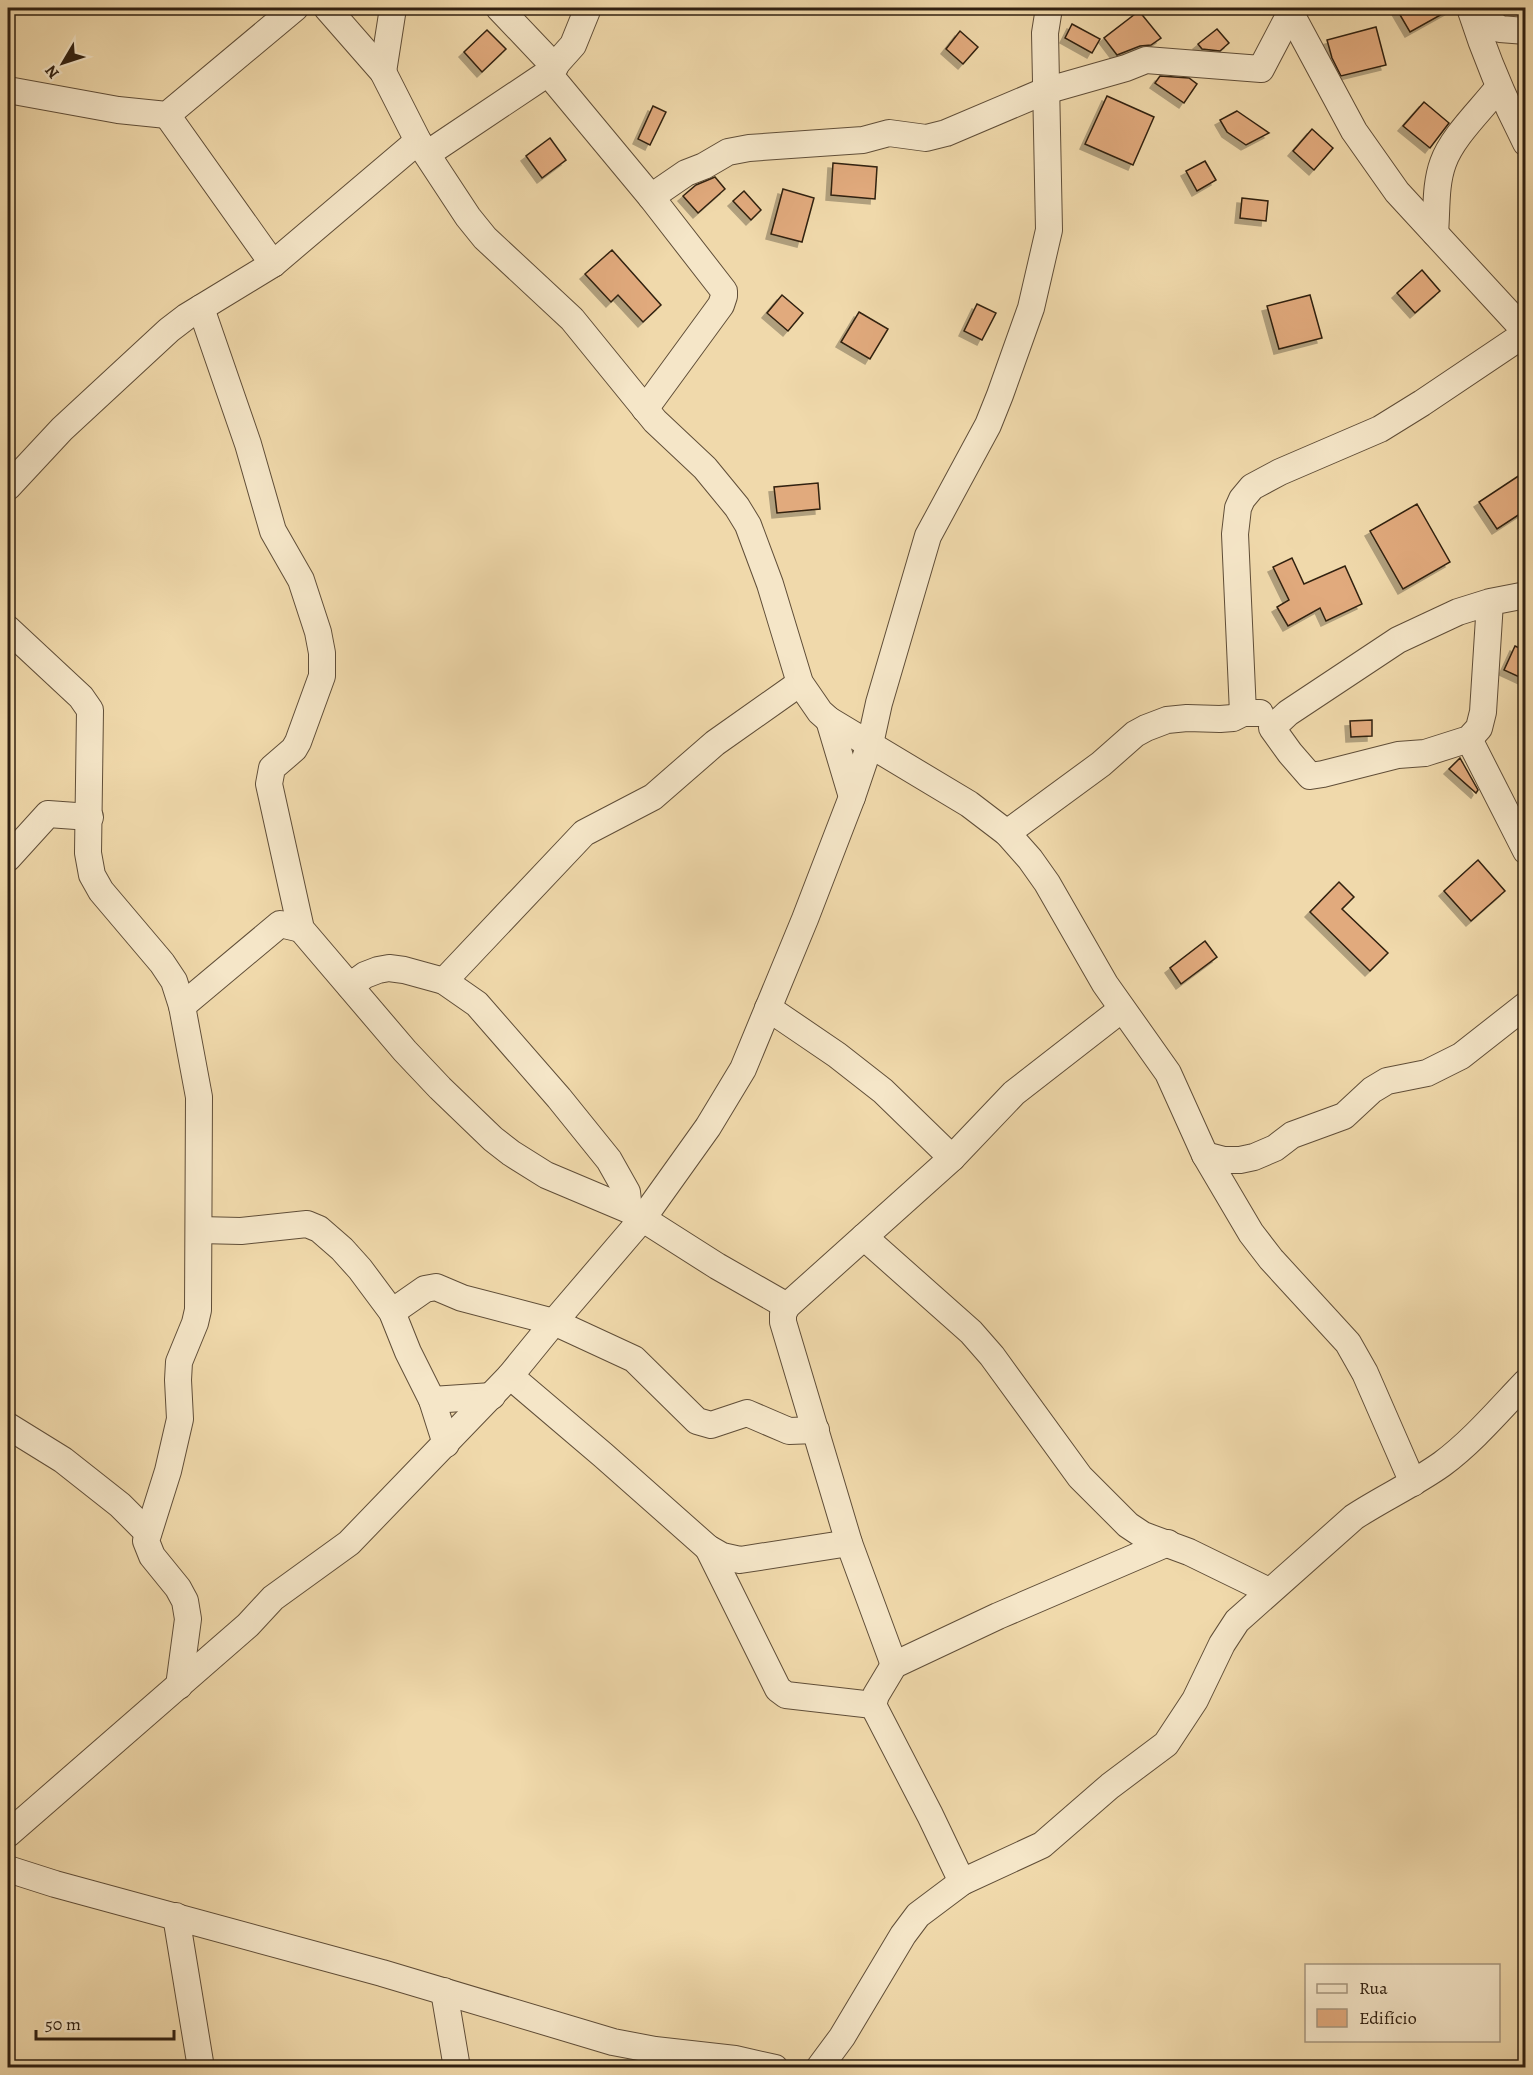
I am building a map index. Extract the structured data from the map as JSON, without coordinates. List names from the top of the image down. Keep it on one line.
{"legend":["Rua","Edifício"],"scale_bar":"50 m","north":"bottom left"}
